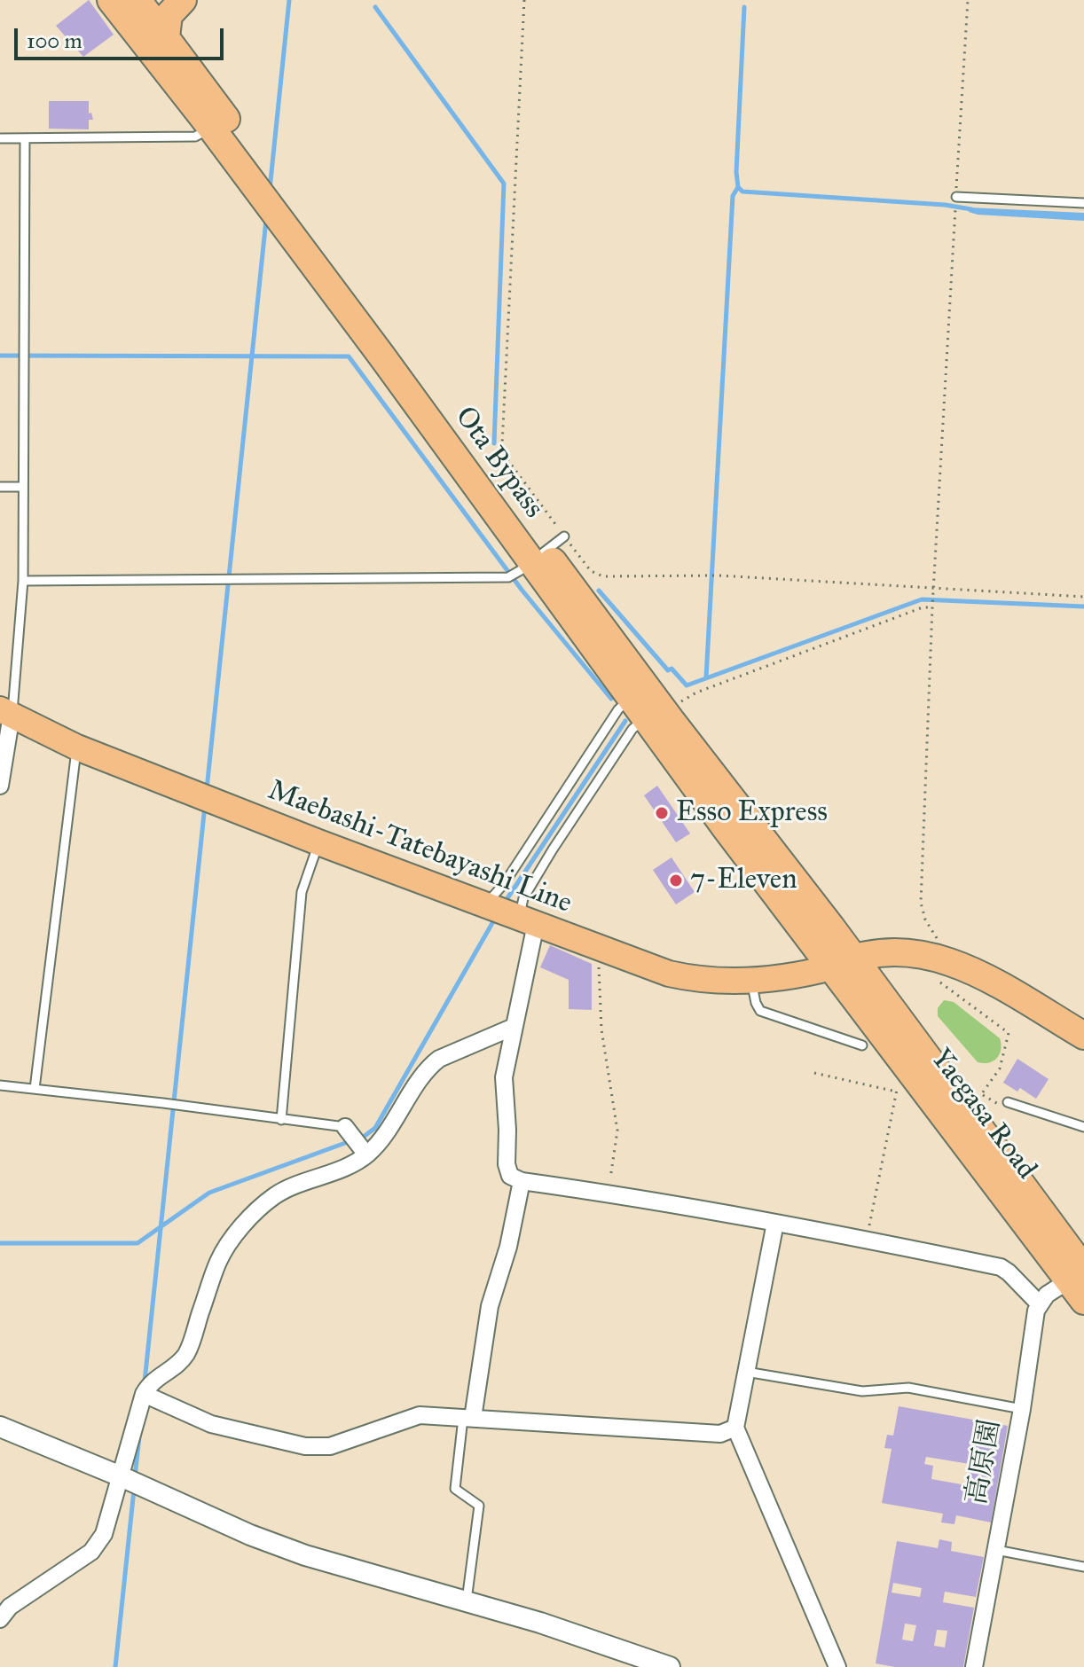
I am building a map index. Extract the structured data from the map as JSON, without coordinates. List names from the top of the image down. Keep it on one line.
{"streets":{"highway":["Ota Bypass","Yaegasa Road"],"main road":["Maebashi-Tatebayashi Line"],"street":["高原園"]},"crossings":[["Ota Bypass","Maebashi-Tatebayashi Line"],["Ota Bypass","Yaegasa Road"],["Maebashi-Tatebayashi Line","Yaegasa Road"]],"places":["Esso Express","7-Eleven"],"scale_bar":"100 m"}
